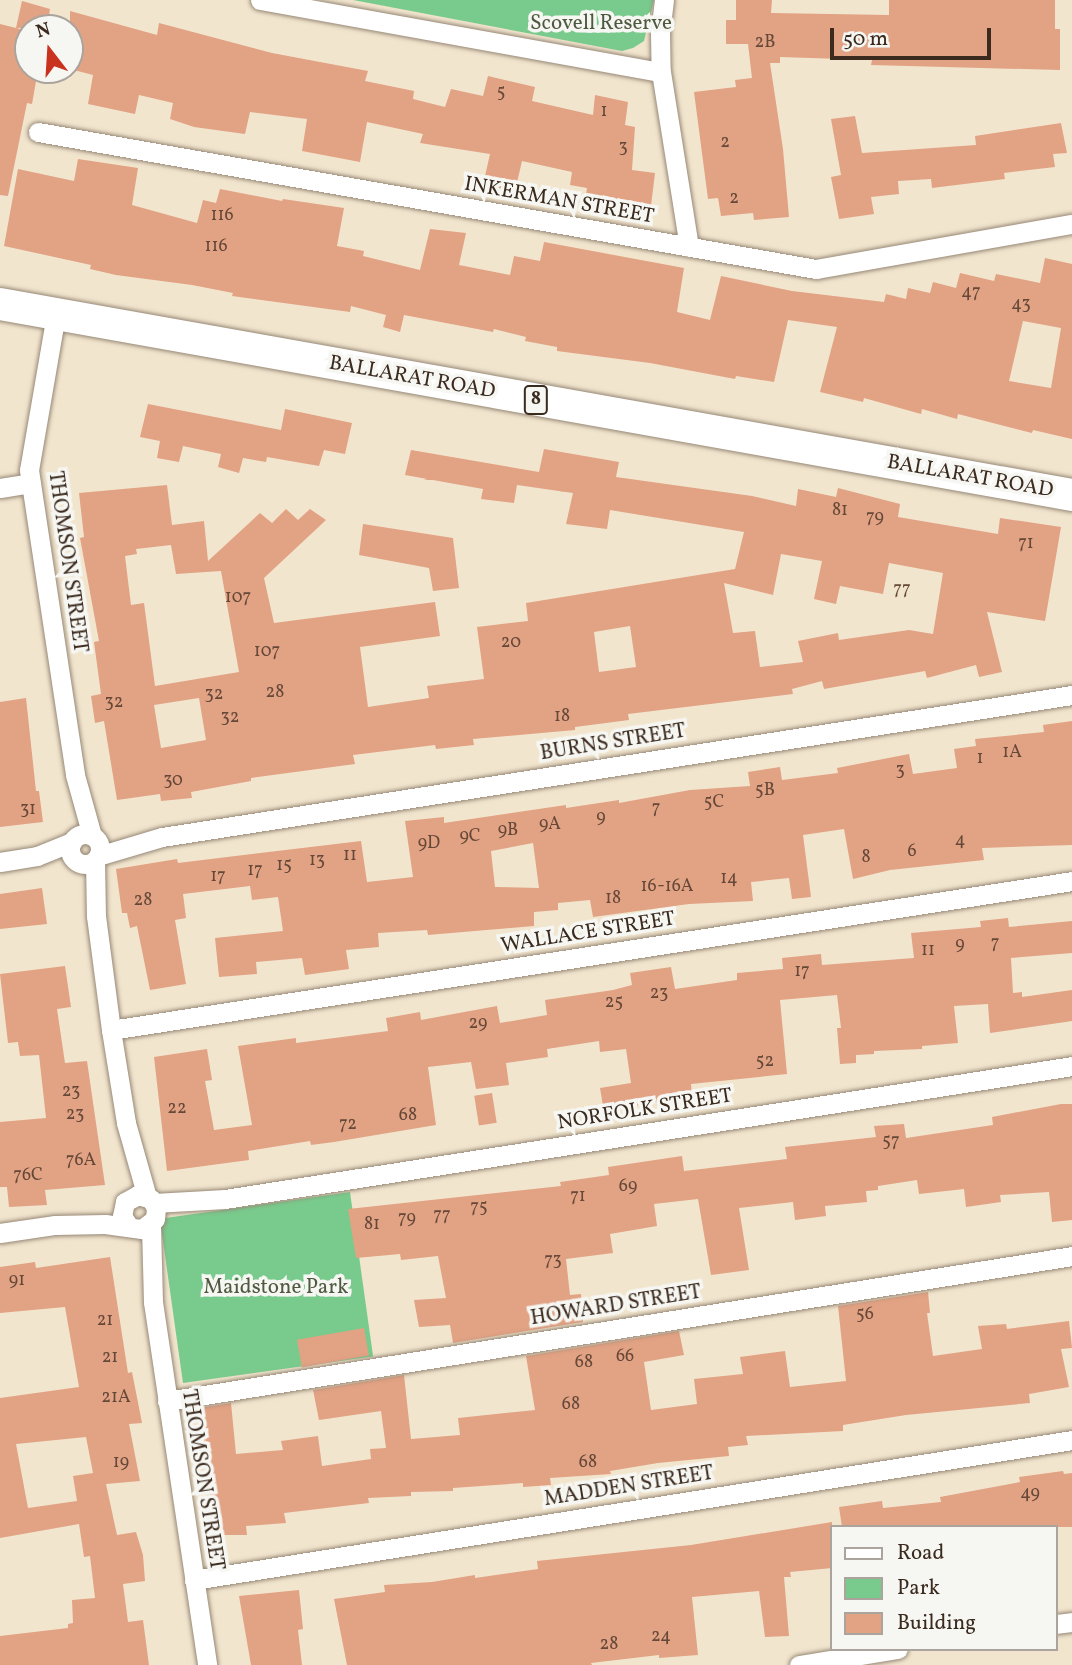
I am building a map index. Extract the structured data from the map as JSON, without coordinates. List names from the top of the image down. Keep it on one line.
{"streets":{"highway":["BALLARAT ROAD","8"],"street":["INKERMAN STREET","THOMSON STREET","BURNS STREET","WALLACE STREET","NORFOLK STREET","HOWARD STREET","MADDEN STREET"]},"crossings":[["BALLARAT ROAD","THOMSON STREET"],["THOMSON STREET","BURNS STREET"],["THOMSON STREET","WALLACE STREET"],["THOMSON STREET","NORFOLK STREET"],["THOMSON STREET","HOWARD STREET"],["THOMSON STREET","MADDEN STREET"]],"parks":["Scovell Reserve","Maidstone Park"],"house_numbers":["2B","5","1","2","3","2","116","116","47","43","81","79","71","77","107","20","107","28","32","32","18","32","1A","1","3","30","5B","5C","7","31","9","9A","9B","9C","4","9D","6","11","8","13","15","17","17","14","16-16A","18","28","7","9","11","17","23","25","29","52","23","22","23","68","72","57","76A","76C","69","71","75","77","79","81","73","91","56","21","66","21","68","21A","68","19","68","49","24","28"],"legend":["Road","Park","Building"],"scale_bar":"50 m","north":"top"}
